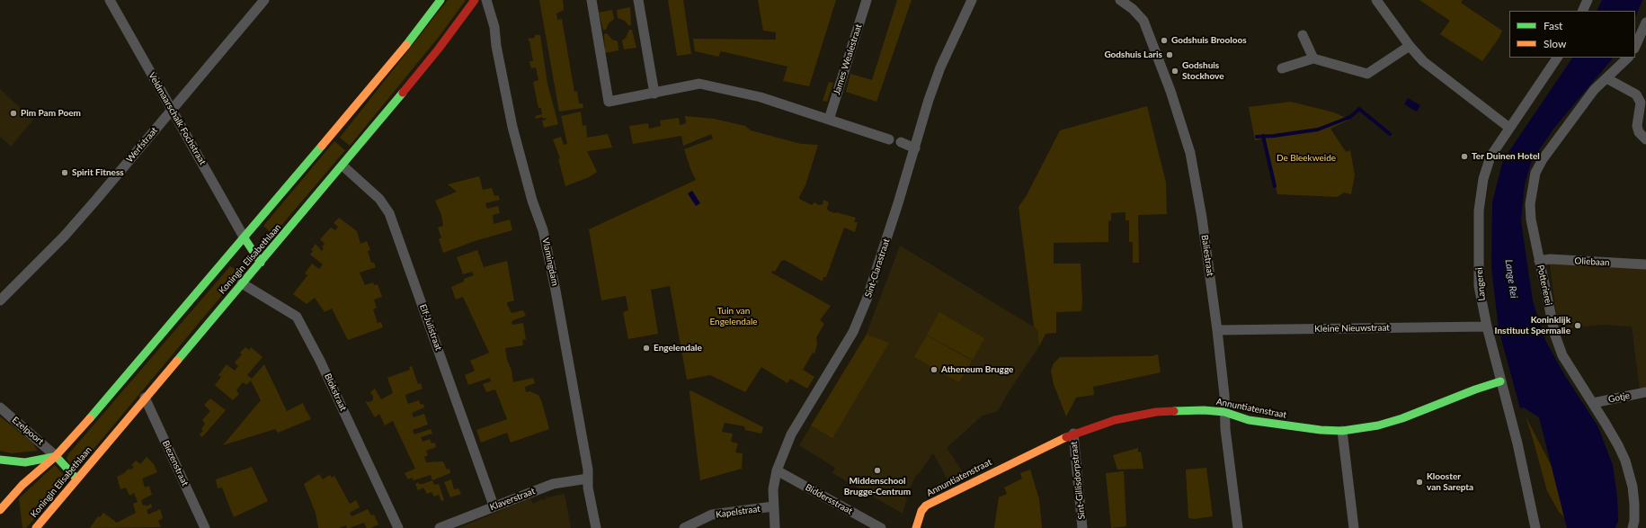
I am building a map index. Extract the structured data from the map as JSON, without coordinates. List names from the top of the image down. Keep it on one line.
{"streets":{"main road":["Koningin Elisabethlaan","Annuntiatenstraat"],"street":["James Wealestraat","Veldmaarschalk Fochstraat","Werfstraat","Baliestraat","Vlamingdam","Oliebaan","Sint-Clarastraat","Langerei","Potterierei","Elf-Julistraat","Kleine Nieuwstraat","Blokstraat","Gotje","Ezelpoort","Biezenstraat","Sint-Gillisdorpstraat","Klaverstraat","Biddersstraat","Kapelstraat"]},"crossings":[["Veldmaarschalk Fochstraat","Werfstraat"],["Veldmaarschalk Fochstraat","Koningin Elisabethlaan"],["Baliestraat","Kleine Nieuwstraat"],["Baliestraat","Annuntiatenstraat"],["Koningin Elisabethlaan","Elf-Julistraat"],["Koningin Elisabethlaan","Blokstraat"],["Koningin Elisabethlaan","Ezelpoort"],["Koningin Elisabethlaan","Biezenstraat"],["Vlamingdam","Klaverstraat"],["Oliebaan","Potterierei"],["Sint-Clarastraat","Biddersstraat"],["Sint-Clarastraat","Kapelstraat"],["Langerei","Kleine Nieuwstraat"],["Langerei","Annuntiatenstraat"],["Potterierei","Gotje"],["Elf-Julistraat","Klaverstraat"],["Annuntiatenstraat","Sint-Gillisdorpstraat"]],"water":["Lange Rei"],"parks":["De Bleekweide","Tuin van Engelendale"],"places":["Godshuis Brooloos","Godshuis Laris","Godshuis Stockhove","Pim Pam Poem","Ter Duinen Hotel","Spirit Fitness","Koninklijk Instituut Spermalie","Engelendale","Atheneum Brugge","Middenschool Brugge-Centrum","Klooster van Sarepta"],"legend":["Fast","Slow"]}
